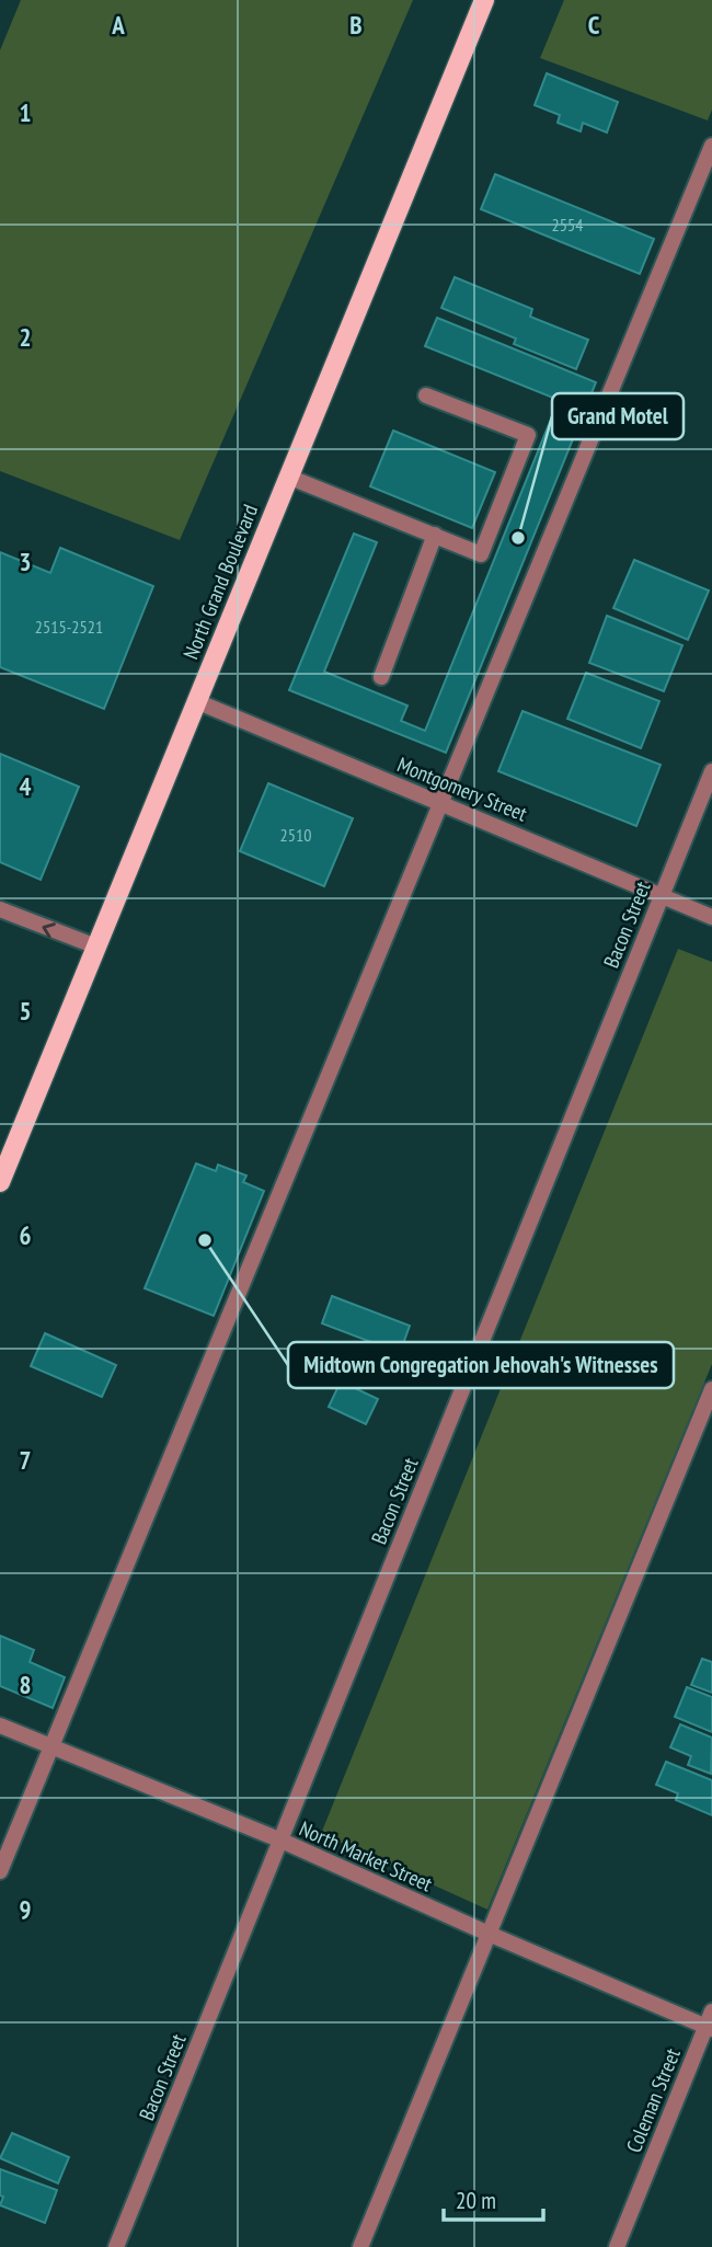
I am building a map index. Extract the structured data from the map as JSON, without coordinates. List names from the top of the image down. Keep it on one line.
{"streets":{"main road":["North Grand Boulevard"],"street":["Montgomery Street","Bacon Street","North Market Street","Coleman Street"]},"crossings":[["North Grand Boulevard","Montgomery Street"],["Montgomery Street","Bacon Street"],["Bacon Street","North Market Street"],["North Market Street","Coleman Street"]],"places":["Grand Motel","Midtown Congregation Jehovah's Witnesses"],"house_numbers":["2554","2515-2521","2510"],"scale_bar":"20 m","grid":{"columns":["A","B","C"],"rows":["1","2","3","4","5","6","7","8","9"]}}
